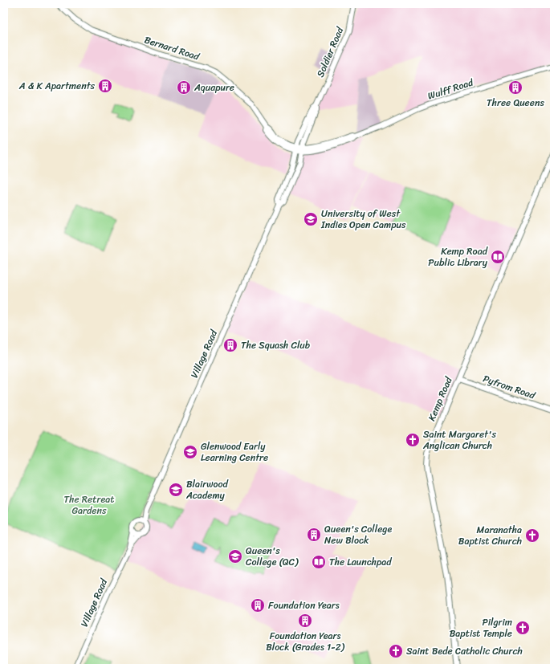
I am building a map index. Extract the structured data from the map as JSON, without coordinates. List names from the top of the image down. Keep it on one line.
{"streets":{"main road":["Bernard Road","Soldier Road","Wulff Road","Village Road","Pyfrom Road","Kemp Road"]},"crossings":[["Bernard Road","Soldier Road"],["Bernard Road","Wulff Road"],["Bernard Road","Village Road"],["Soldier Road","Wulff Road"],["Soldier Road","Village Road"],["Wulff Road","Village Road"],["Pyfrom Road","Kemp Road"]],"parks":["The Retreat Gardens"],"places":{"building":["A & K Apartments","Aquapure","Three Queens","The Squash Club","Queen's College New Block","Foundation Years","Foundation Years Block (Grades 1-2)"],"school or university":["University of West Indies Open Campus","Glenwood Early Learning Centre","Blairwood Academy","Queen's College (QC)"],"library":["Kemp Road Public Library","The Launchpad"],"church":["Saint Margaret's Anglican Church","Maranatha Baptist Church","Pilgrim Baptist Temple","Saint Bede Catholic Church"]}}
